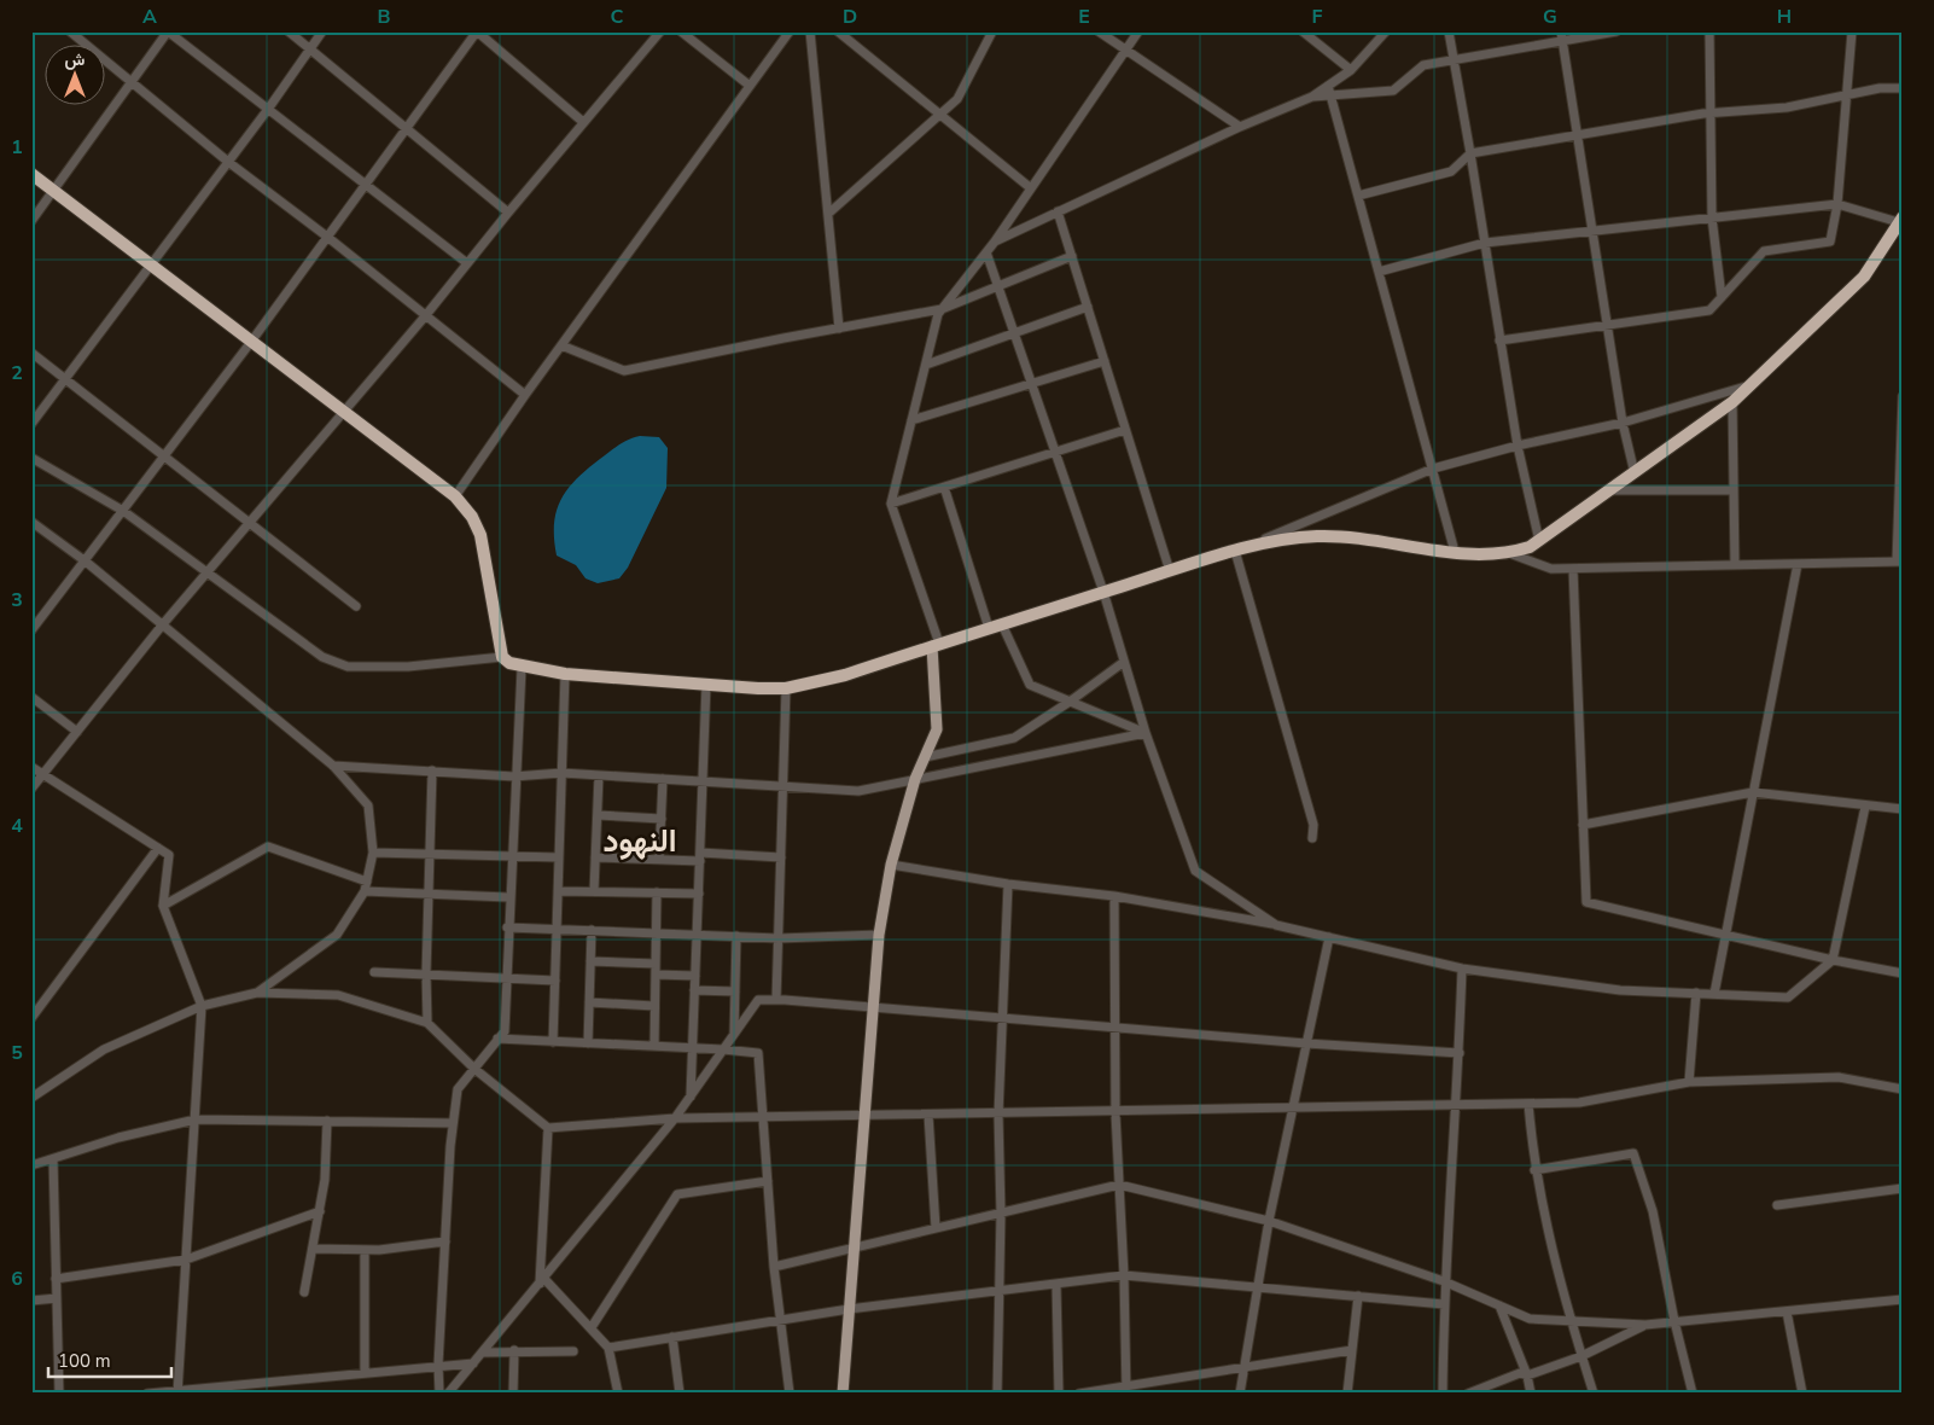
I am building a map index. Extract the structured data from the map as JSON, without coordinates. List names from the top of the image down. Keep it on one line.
{"districts":["النهود"],"scale_bar":"100 m","north":"top","grid":{"columns":["A","B","C","D","E","F","G","H"],"rows":["1","2","3","4","5","6"]}}
